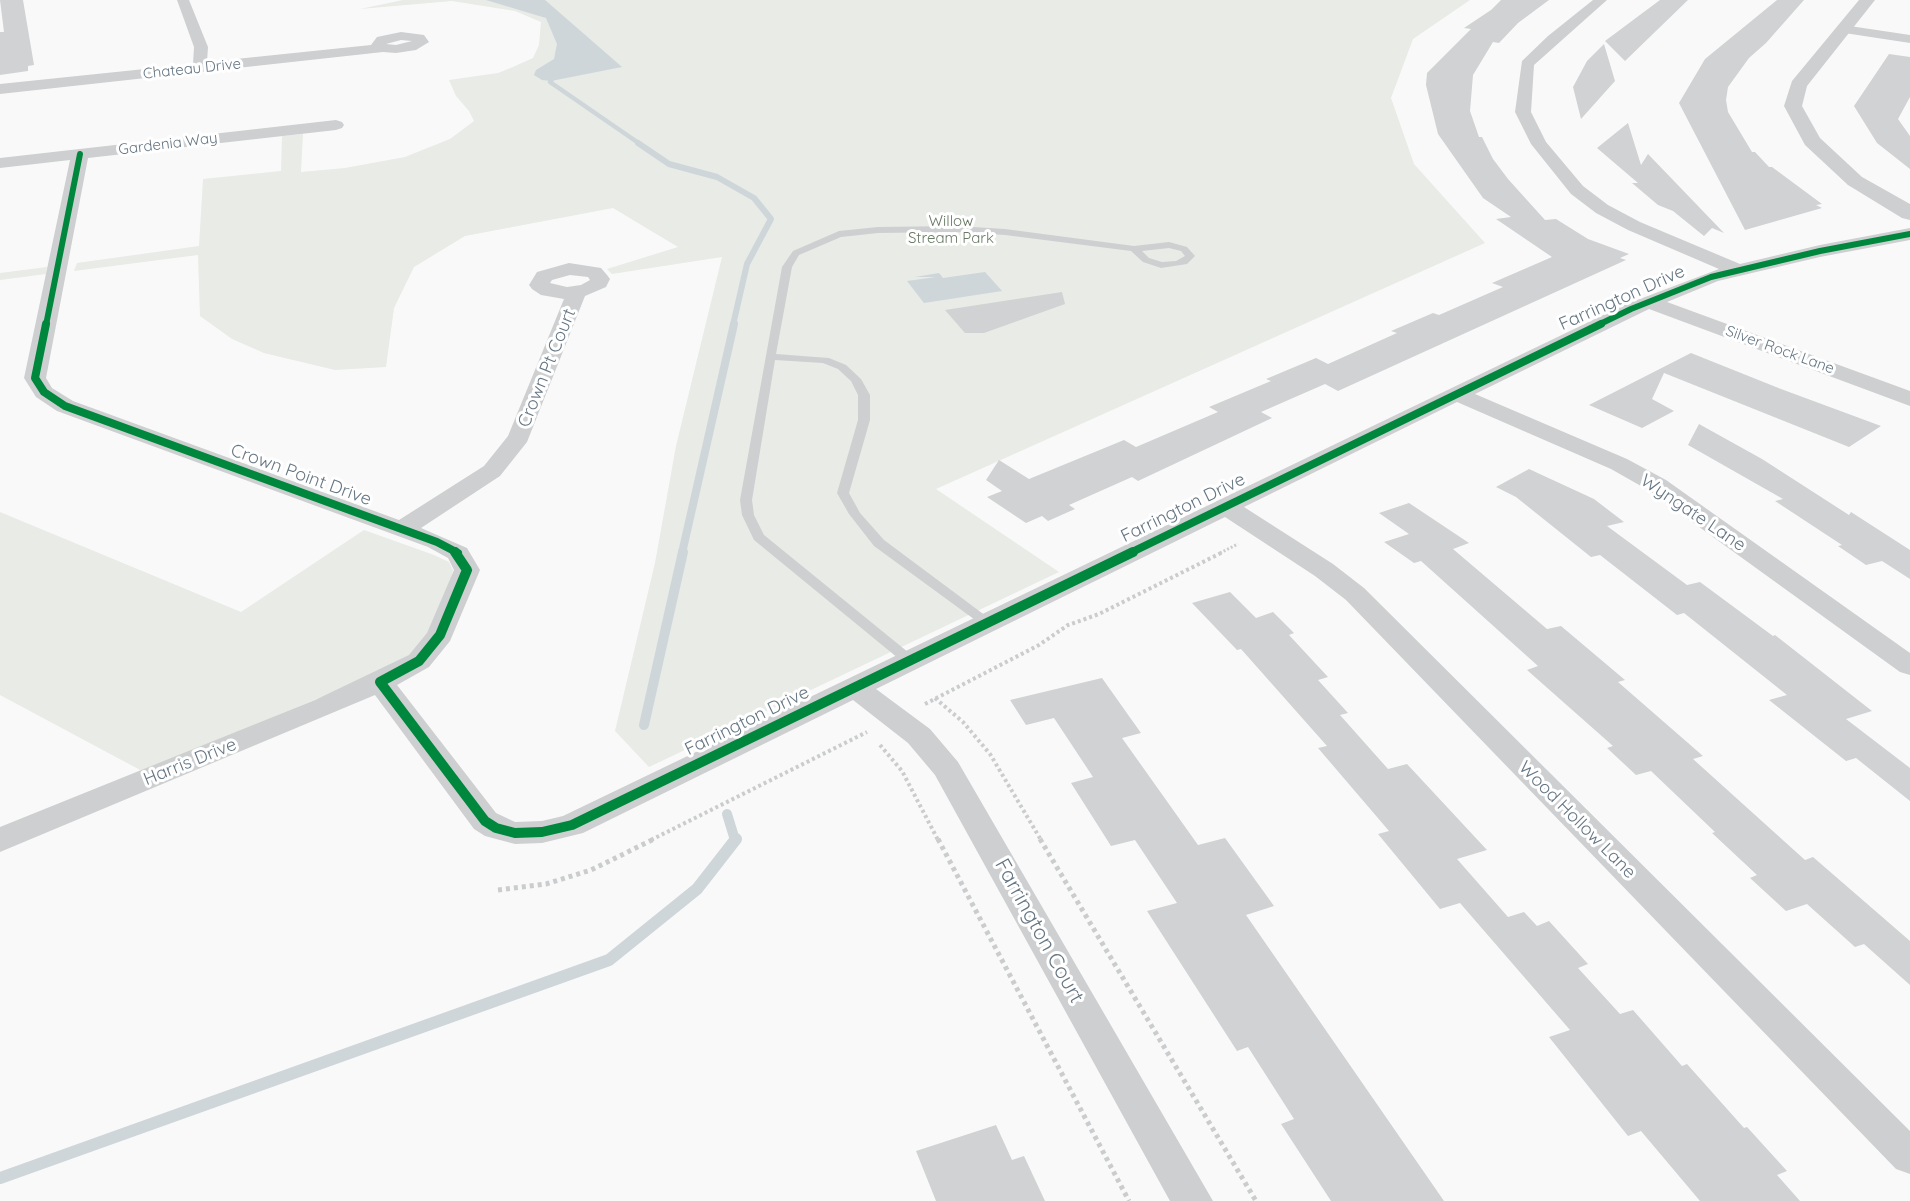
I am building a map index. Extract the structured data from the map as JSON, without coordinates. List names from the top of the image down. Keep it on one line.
{"streets":{"street":["Chateau Drive","Gardenia Way","Farrington Drive","Silver Rock Lane","Crown Pt Court","Crown Point Drive","Wyngate Lane","Harris Drive","Wood Hollow Lane","Farrington Court"]},"crossings":[["Gardenia Way","Crown Point Drive"],["Farrington Drive","Silver Rock Lane"],["Farrington Drive","Crown Point Drive"],["Farrington Drive","Wyngate Lane"],["Farrington Drive","Harris Drive"],["Farrington Drive","Wood Hollow Lane"],["Farrington Drive","Farrington Court"],["Crown Pt Court","Crown Point Drive"],["Crown Point Drive","Harris Drive"]],"parks":["Willow Stream Park"]}
